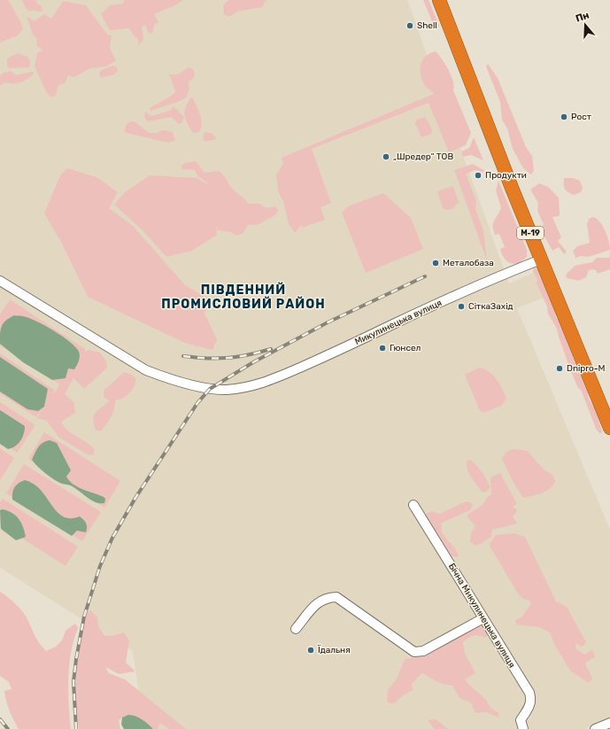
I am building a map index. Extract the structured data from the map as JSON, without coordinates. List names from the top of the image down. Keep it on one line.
{"streets":{"highway":["М-19"],"street":["Микулинецька вулиця","Бічна Микулинецька вулиця"]},"crossings":[["М-19","Микулинецька вулиця"]],"districts":["ПІВДЕННИЙ ПРОМИСЛОВИЙ РАЙОН"],"places":["Shell","Рост","„Шредер“ ТОВ","Продукти","Металобаза","СіткаЗахід","Гюнсел","Dnipro-M","Їдальня"],"north":"top"}
